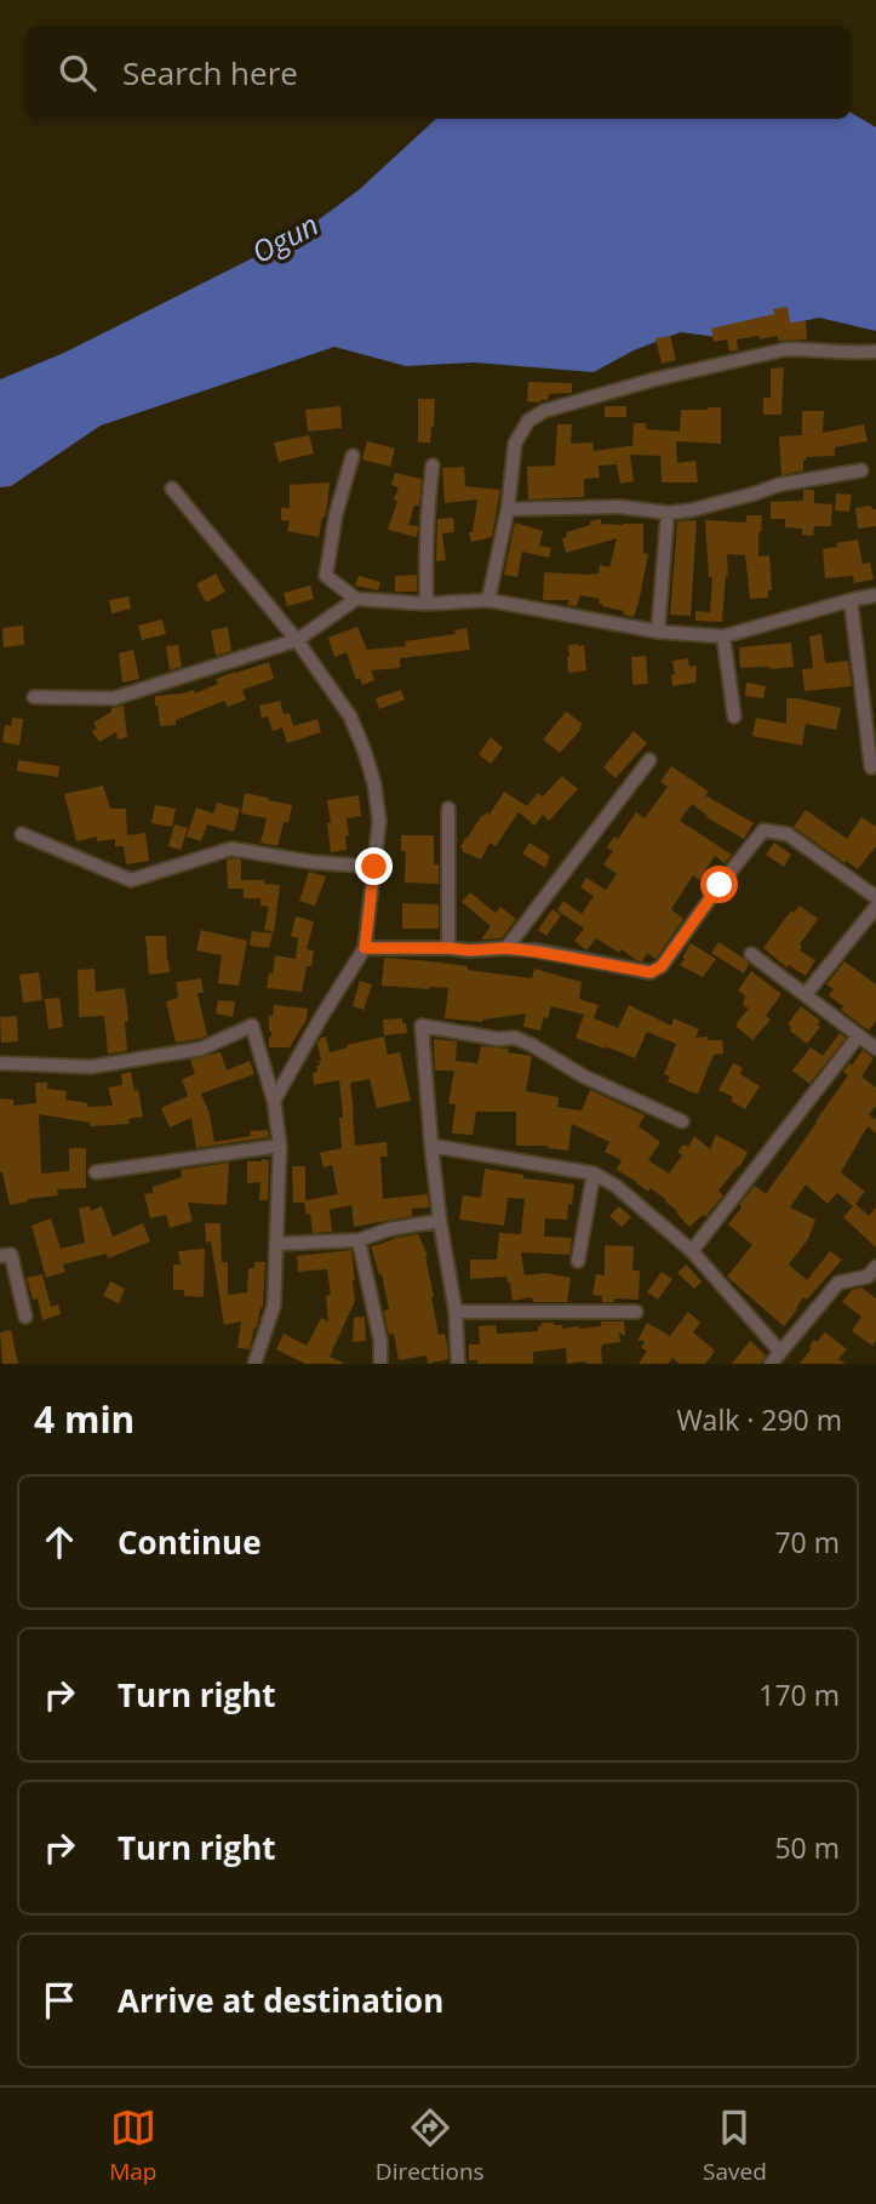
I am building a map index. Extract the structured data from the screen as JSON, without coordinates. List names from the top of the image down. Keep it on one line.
{"water":["Ogun"],"page":{"search":"Search here","heading":["4 min","Walk · 290 m"],"list":[["Continue","70 m"],["Turn right","170 m"],["Turn right","50 m"],"Arrive at destination"],"nav":["Map","Directions","Saved"]}}
